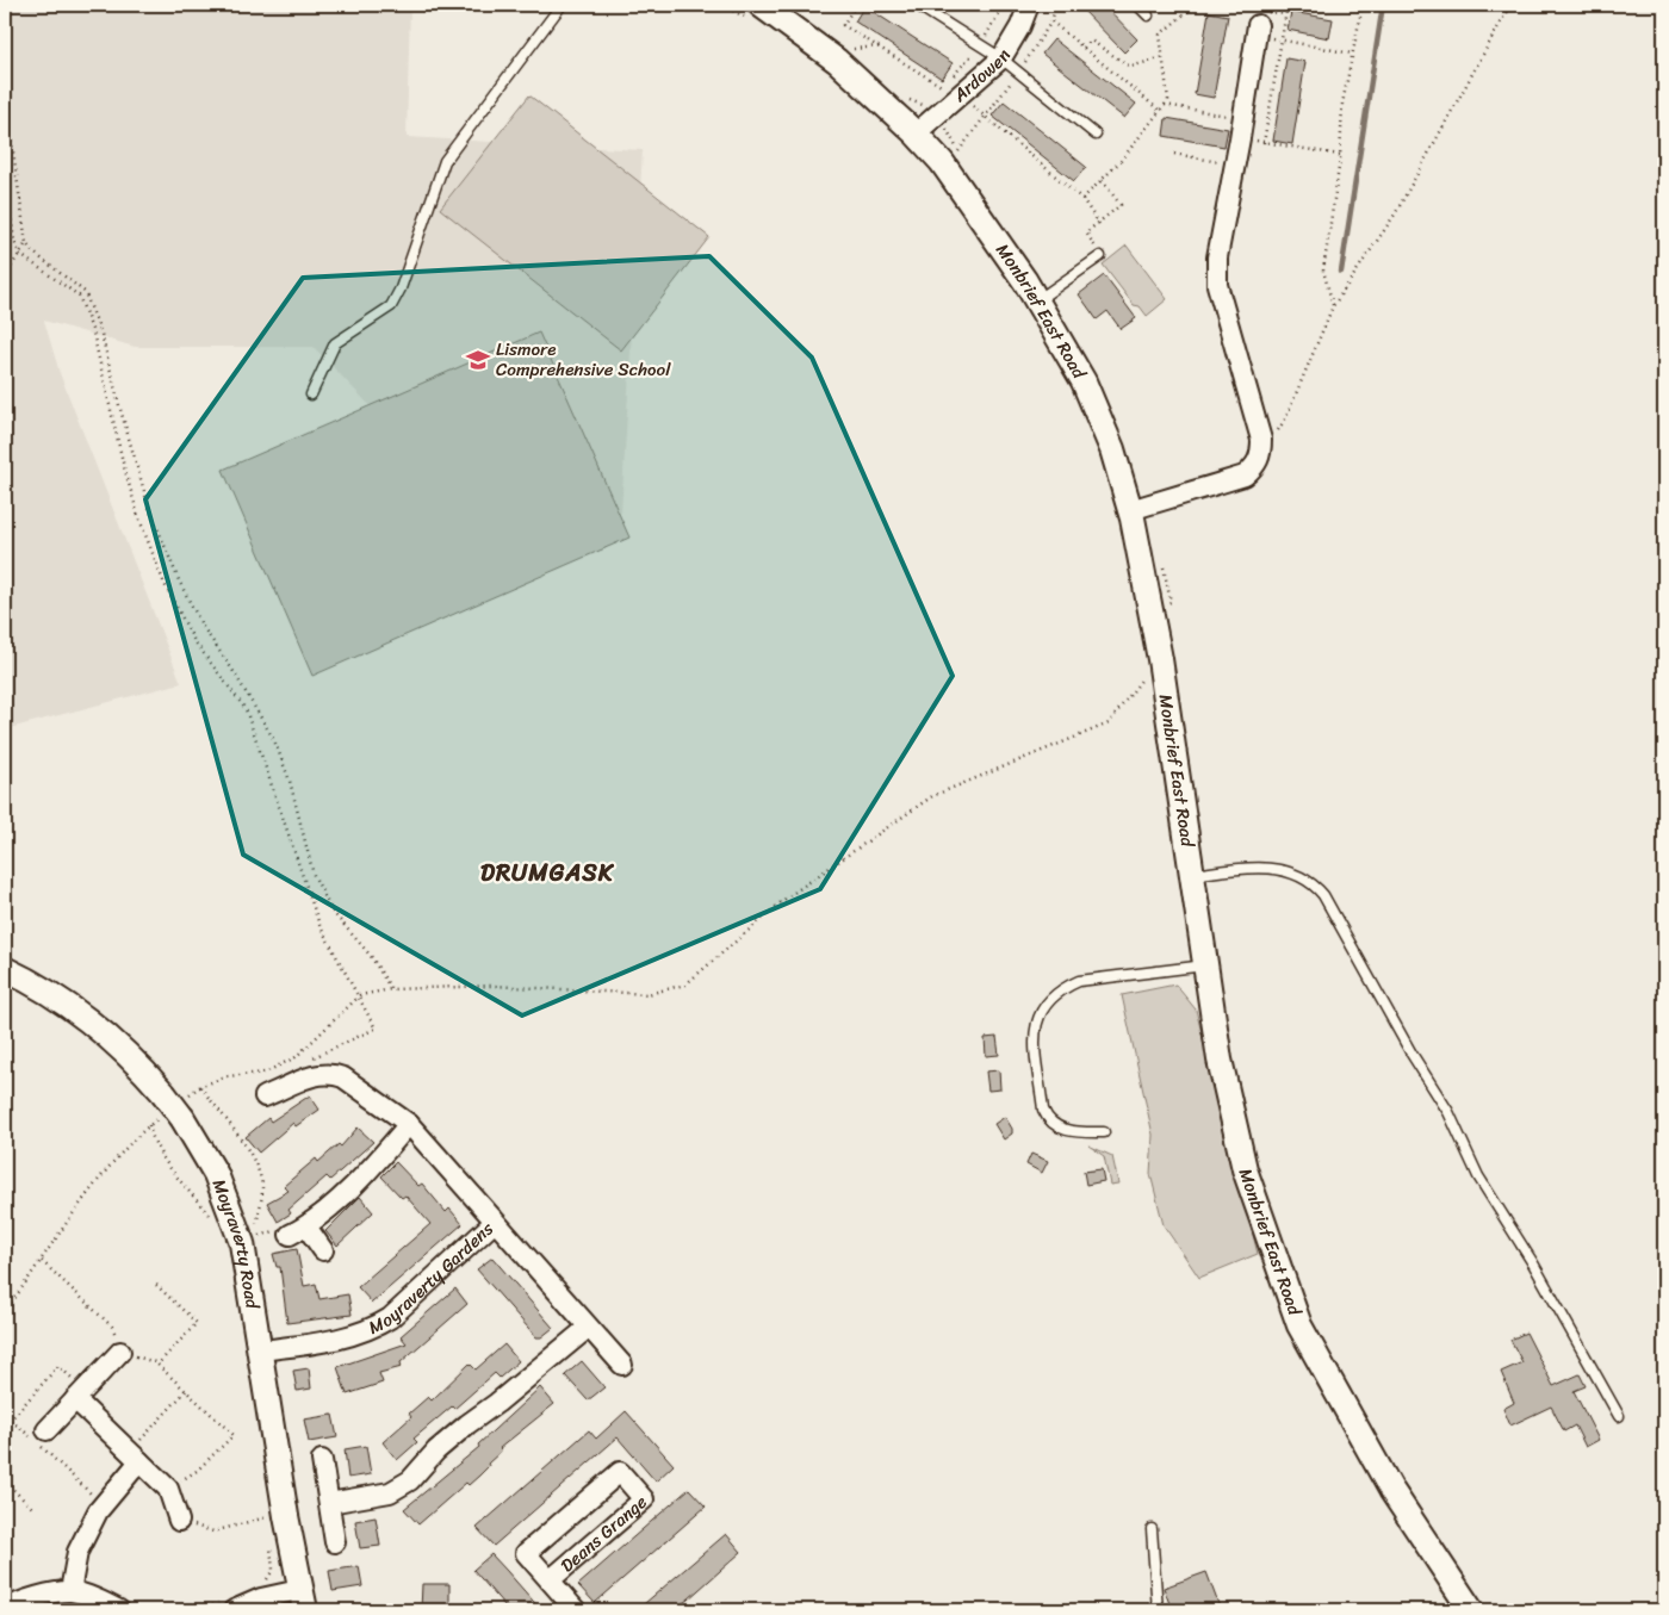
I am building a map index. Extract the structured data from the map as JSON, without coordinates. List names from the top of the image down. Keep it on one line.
{"streets":{"street":["Ardowen","Monbrief East Road","Moyraverty Road","Moyraverty Gardens","Deans Grange"]},"crossings":[["Ardowen","Monbrief East Road"],["Moyraverty Road","Moyraverty Gardens"]],"districts":["DRUMGASK"],"places":{"school or university":["Lismore Comprehensive School"]}}
